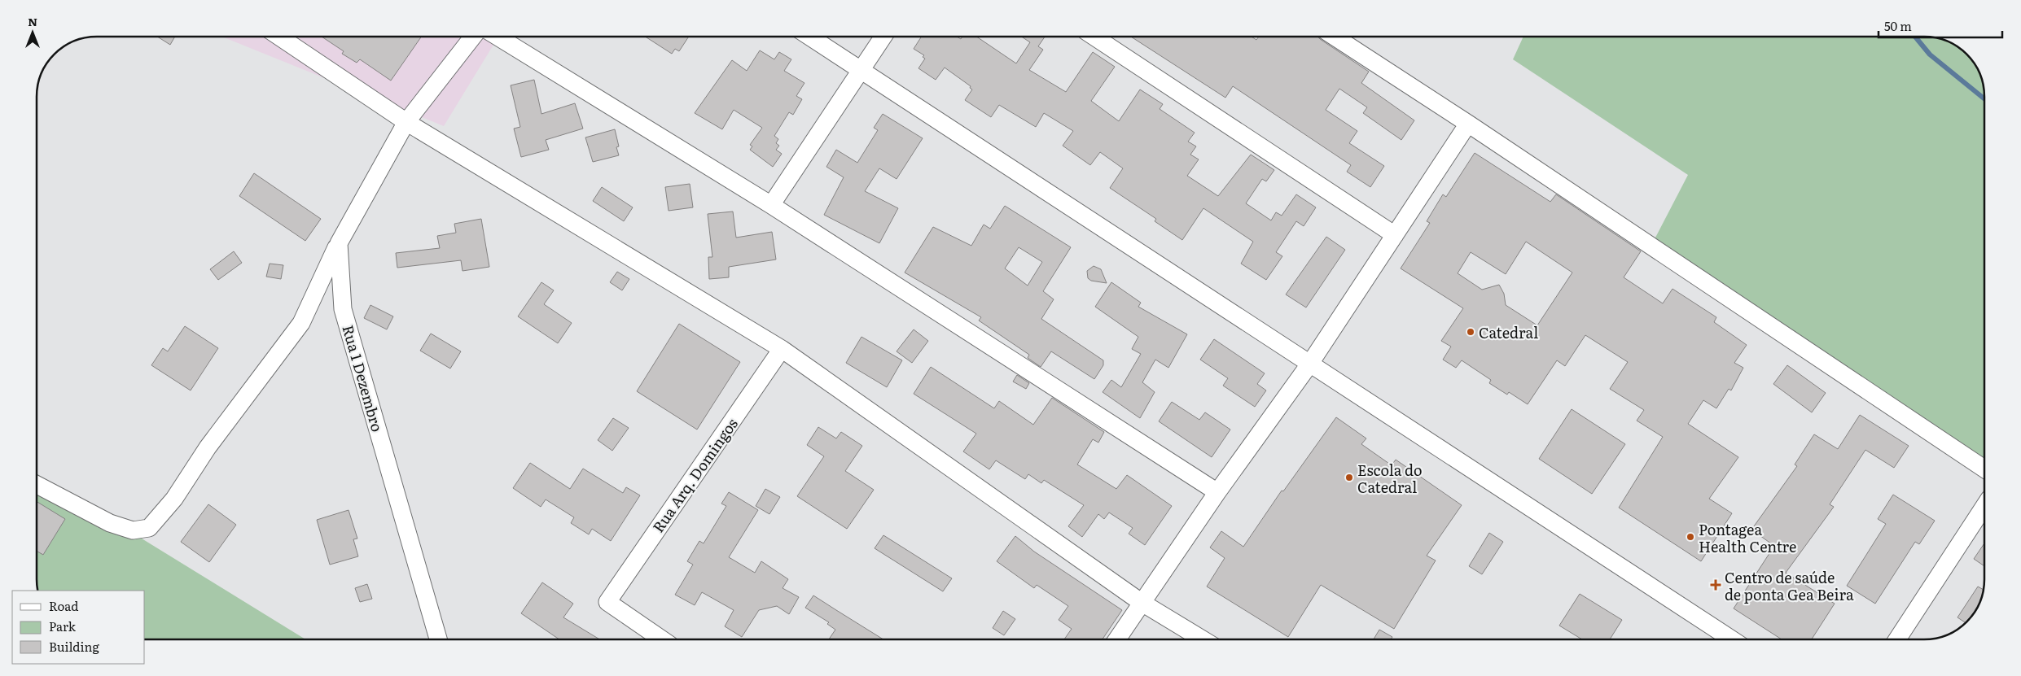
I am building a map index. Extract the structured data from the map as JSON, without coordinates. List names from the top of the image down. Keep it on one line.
{"streets":{"street":["Rua 1 Dezembro","Rua Arq. Domingos"]},"places":{"other":["Catedral","Escola do Catedral","Pontagea Health Centre"],"health":["Centro de saúde de ponta Gea Beira"]},"legend":["Road","Park","Building"],"scale_bar":"50 m","north":"top"}
